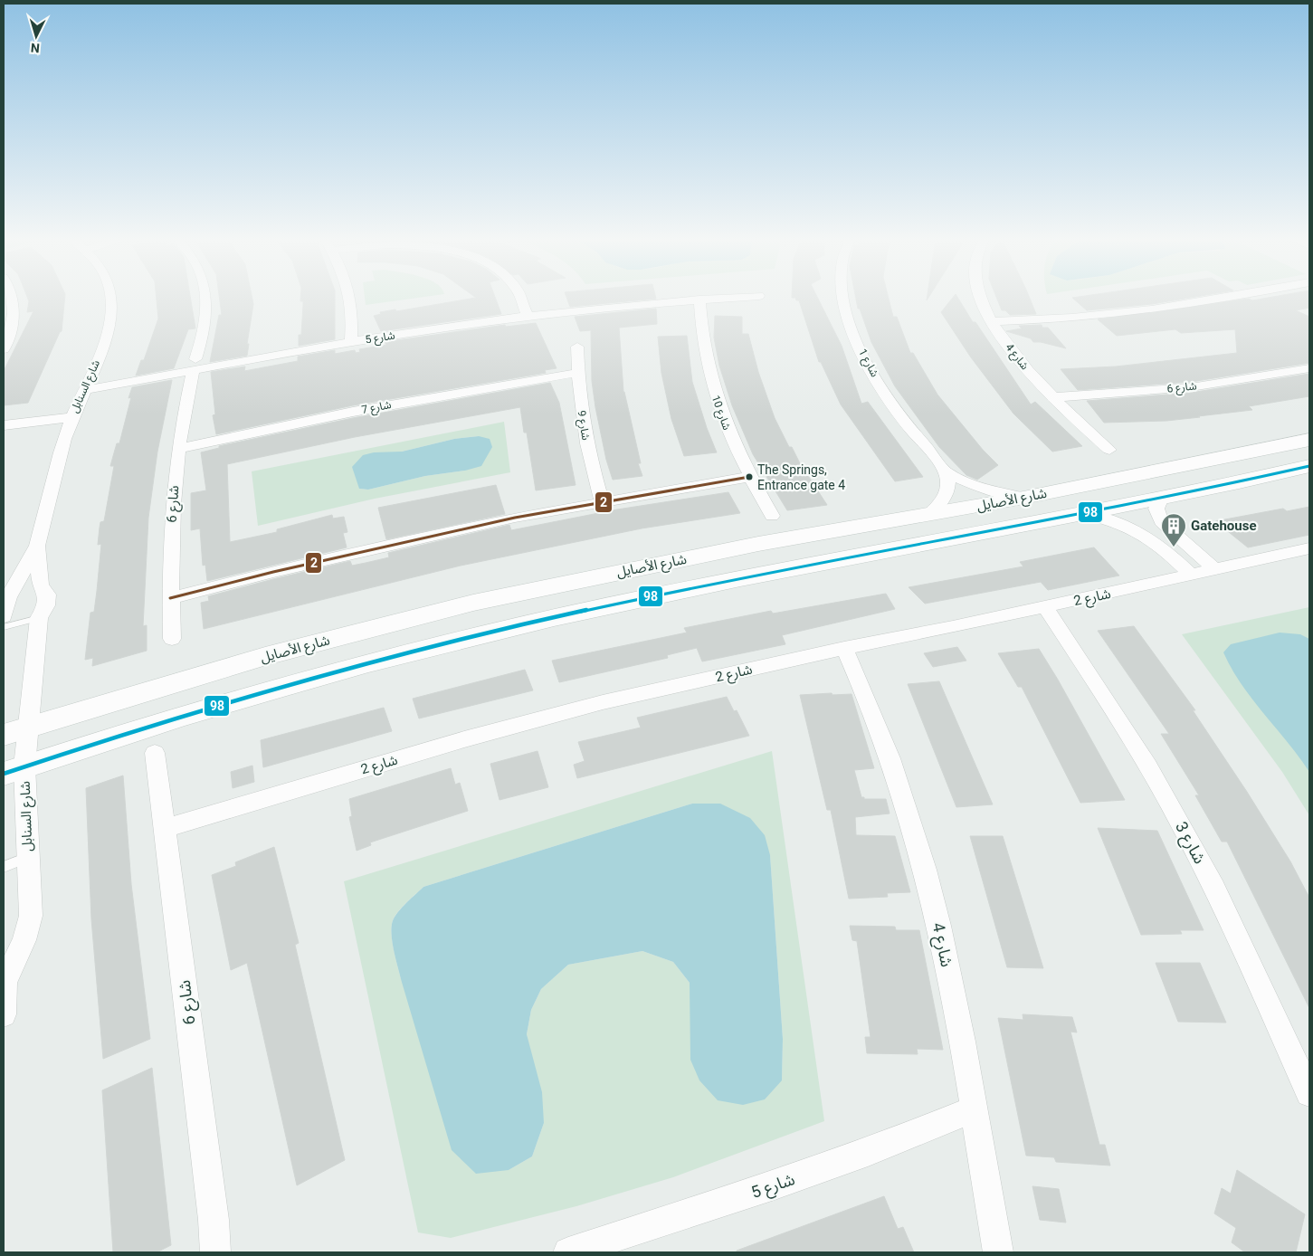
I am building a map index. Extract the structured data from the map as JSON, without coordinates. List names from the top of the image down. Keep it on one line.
{"streets":{"main road":["شارع الأصايل"],"street":["شارع 5","شارع 4","شارع 1","شارع السنابل","شارع 6","شارع 7","شارع 10","شارع 9","شارع 2","شارع 3"]},"crossings":[["شارع 5","شارع 4"],["شارع 5","شارع السنابل"],["شارع 5","شارع 6"],["شارع 5","شارع 10"],["شارع 4","شارع 6"],["شارع 4","شارع 2"],["شارع 1","شارع الأصايل"],["شارع السنابل","شارع الأصايل"],["شارع 6","شارع 7"],["شارع 6","شارع 2"],["شارع 7","شارع 9"],["شارع 2","شارع 3"]],"places":{"other":["The Springs, Entrance gate 4"],"building":["Gatehouse"]},"lines":["transit line 98","transit line 2"],"north":"bottom"}
